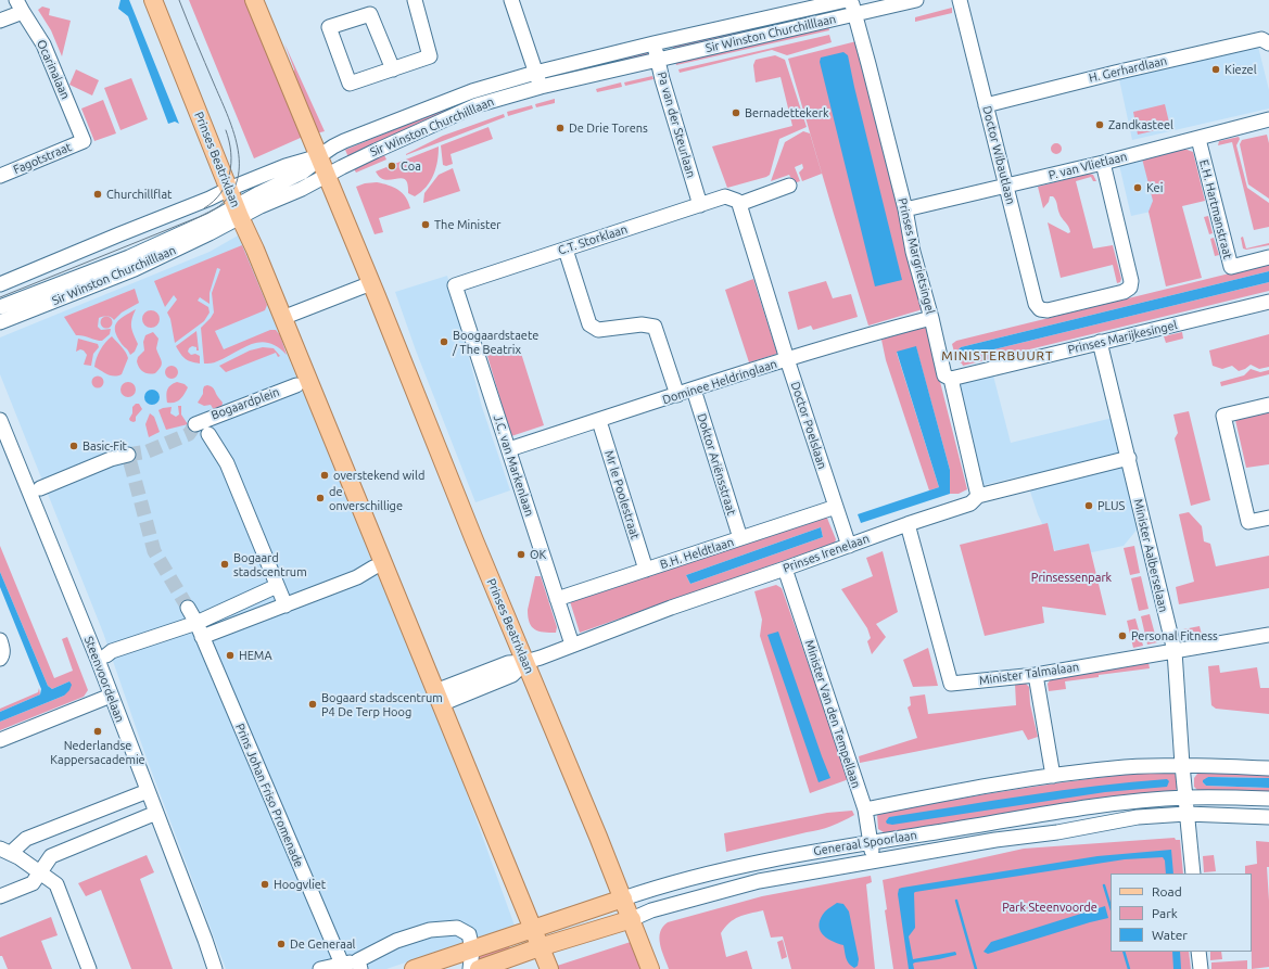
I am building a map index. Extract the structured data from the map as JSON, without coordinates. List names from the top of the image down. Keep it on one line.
{"streets":{"main road":["Prinses Beatrixlaan","Generaal Spoorlaan"],"street":["Sir Winston Churchilllaan","Ocarinalaan","H. Gerhardlaan","Pa van der Steurlaan","Doctor Wibautlaan","Fagotstraat","P. van Vlietlaan","E.H. Hartmanstraat","C.T. Storklaan","Prinses Margrietsingel","Prinses Marijkesingel","Dominee Heldringlaan","Bogaardplein","Doctor Poelslaan","Doktor Ariënsstraat","J.C. van Markenlaan","Mr le Poolestraat","B.H. Heldtlaan","Prinses Irenelaan","Minister Aalberselaan","Minister Talmalaan","Steenvoordelaan","Minister Van den Tempellaan","Prins Johan Friso Promenade"]},"crossings":[["Sir Winston Churchilllaan","Pa van der Steurlaan"],["Sir Winston Churchilllaan","Prinses Beatrixlaan"],["Sir Winston Churchilllaan","Prinses Margrietsingel"],["Ocarinalaan","Fagotstraat"],["H. Gerhardlaan","Doctor Wibautlaan"],["Pa van der Steurlaan","C.T. Storklaan"],["Doctor Wibautlaan","P. van Vlietlaan"],["Prinses Beatrixlaan","Prinses Irenelaan"],["Prinses Beatrixlaan","Generaal Spoorlaan"],["P. van Vlietlaan","E.H. Hartmanstraat"],["P. van Vlietlaan","Prinses Margrietsingel"],["C.T. Storklaan","Doctor Poelslaan"],["C.T. Storklaan","J.C. van Markenlaan"],["Prinses Margrietsingel","Prinses Marijkesingel"],["Prinses Margrietsingel","Dominee Heldringlaan"],["Prinses Margrietsingel","Prinses Irenelaan"],["Prinses Marijkesingel","Minister Aalberselaan"],["Dominee Heldringlaan","Doctor Poelslaan"],["Dominee Heldringlaan","Doktor Ariënsstraat"],["Dominee Heldringlaan","J.C. van Markenlaan"],["Dominee Heldringlaan","Mr le Poolestraat"],["Doctor Poelslaan","B.H. Heldtlaan"],["Doctor Poelslaan","Prinses Irenelaan"],["Doktor Ariënsstraat","B.H. Heldtlaan"],["J.C. van Markenlaan","B.H. Heldtlaan"],["J.C. van Markenlaan","Prinses Irenelaan"],["Mr le Poolestraat","B.H. Heldtlaan"],["Prinses Irenelaan","Minister Aalberselaan"],["Prinses Irenelaan","Minister Talmalaan"],["Prinses Irenelaan","Minister Van den Tempellaan"],["Minister Aalberselaan","Minister Talmalaan"],["Minister Aalberselaan","Generaal Spoorlaan"],["Minister Van den Tempellaan","Generaal Spoorlaan"]],"districts":["MINISTERBUURT"],"parks":["Prinsessenpark","Park Steenvoorde"],"places":["Kiezel","Bernadettekerk","Zandkasteel","De Drie Torens","Coa","Kei","Churchillflat","The Minister","Boogaardstaete / The Beatrix","Basic-Fit","overstekend wild","de onverschillige","PLUS","OK","Bogaard stadscentrum","Personal Fitness","HEMA","Bogaard stadscentrum P4 De Terp Hoog","Nederlandse Kappersacademie","Hoogvliet","De Generaal"],"legend":["Road","Park","Water"]}
